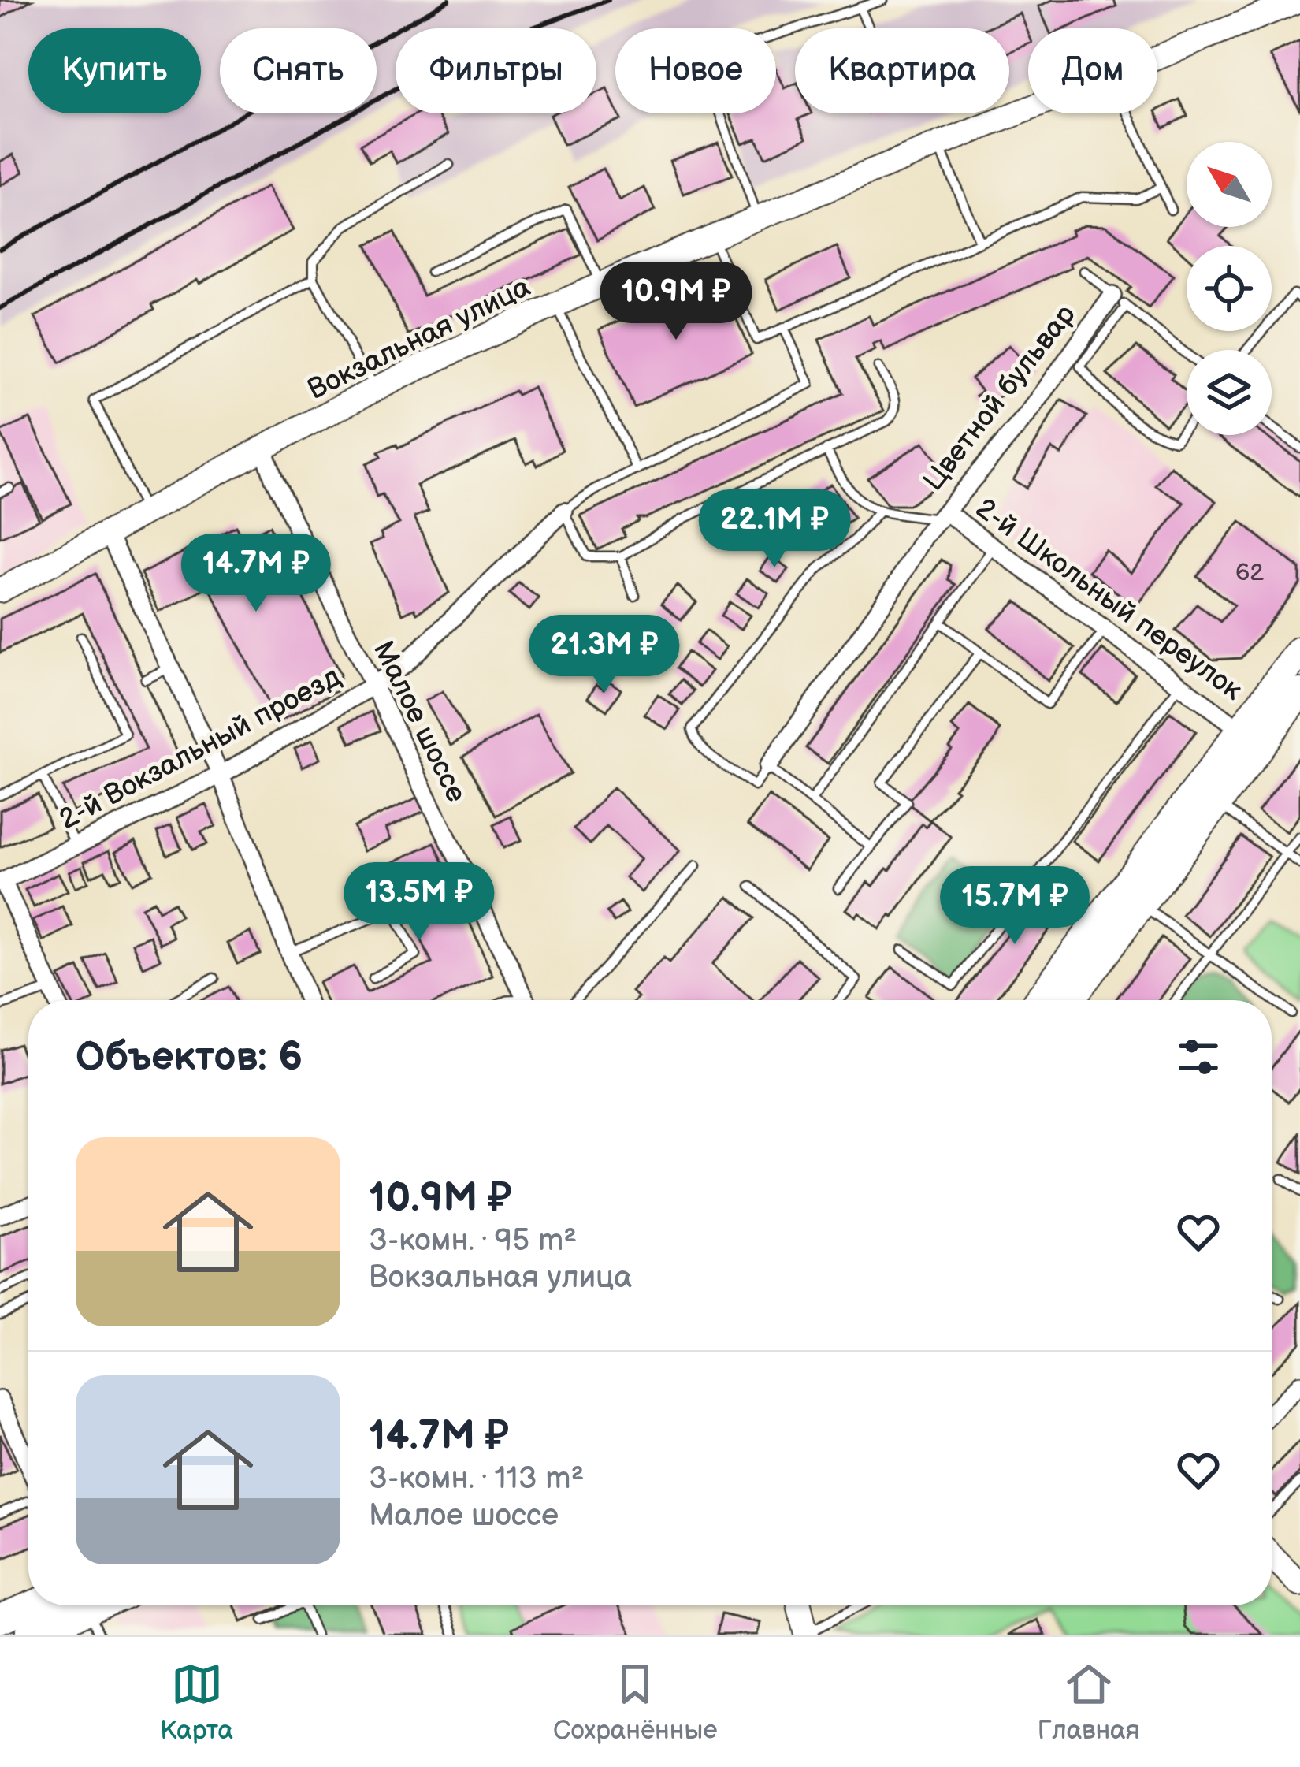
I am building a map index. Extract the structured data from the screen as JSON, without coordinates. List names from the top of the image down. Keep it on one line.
{"streets":{"main road":["Вокзальная улица"],"street":["Цветной бульвар","2-й Школьный переулок","Малое шоссе","2-й Вокзальный проезд"]},"crossings":[["Вокзальная улица","Малое шоссе"],["Цветной бульвар","2-й Школьный переулок"],["Малое шоссе","2-й Вокзальный проезд"]],"house_numbers":["62"],"north":"top left","page":{"chip":["Купить","Снять","Фильтры","Новое","Квартира","Дом"],"price":["10.9M ₽","22.1M ₽","14.7M ₽","21.3M ₽","13.5M ₽","15.7M ₽"],"heading":"Объектов: 6","list":[{"name":"10.9M ₽","note":"3-комн. · 95 m² · Вокзальная улица"},{"name":"14.7M ₽","note":"3-комн. · 113 m² · Малое шоссе"}],"tabs":["Карта","Сохранённые","Главная"]}}
